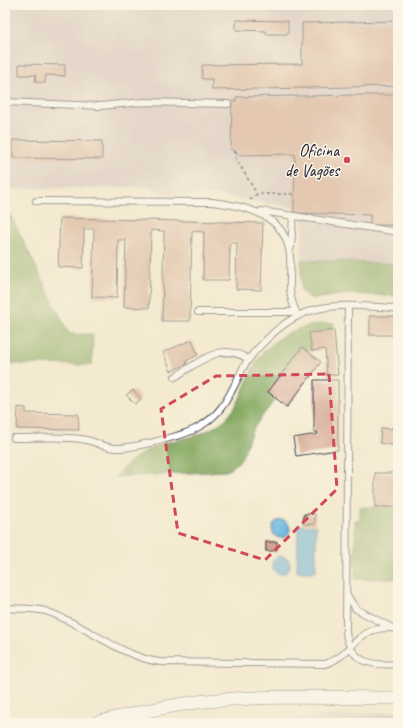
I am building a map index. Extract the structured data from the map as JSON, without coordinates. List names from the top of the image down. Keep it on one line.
{"places":["Oficina de Vagões"]}
